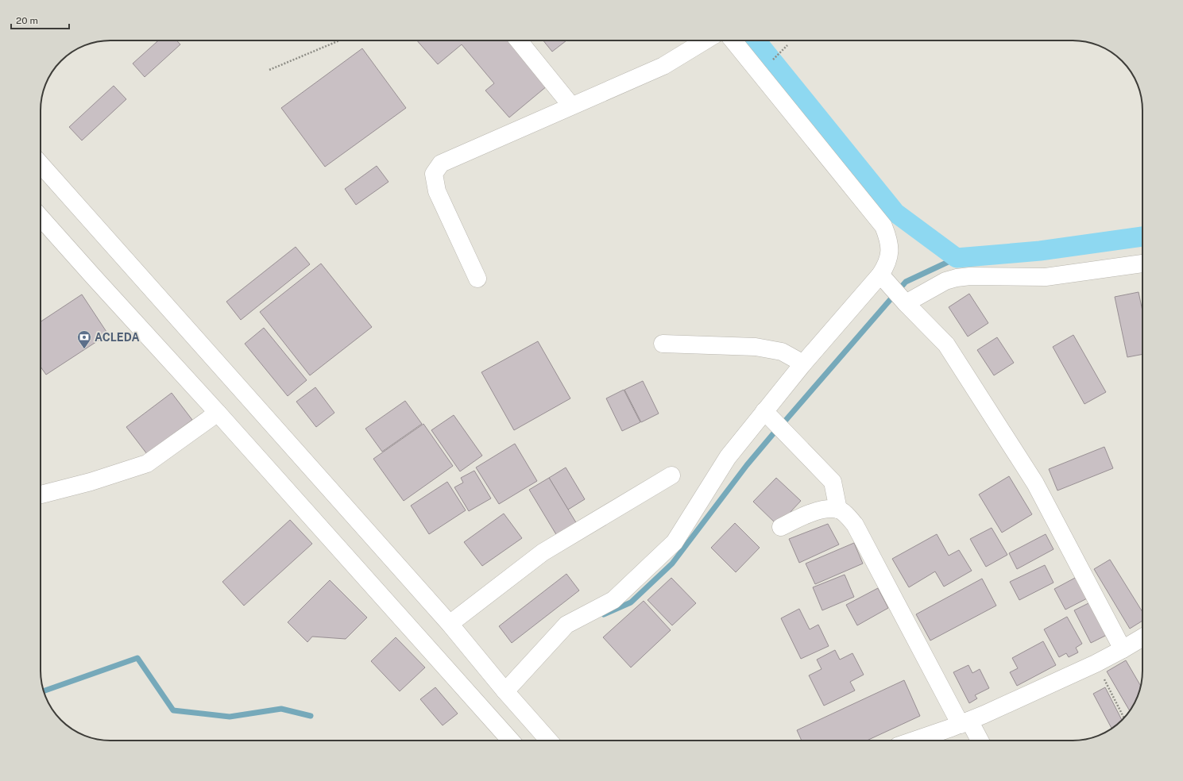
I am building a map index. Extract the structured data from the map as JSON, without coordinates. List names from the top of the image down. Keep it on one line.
{"places":{"bank":["ACLEDA"]},"scale_bar":"20 m"}
